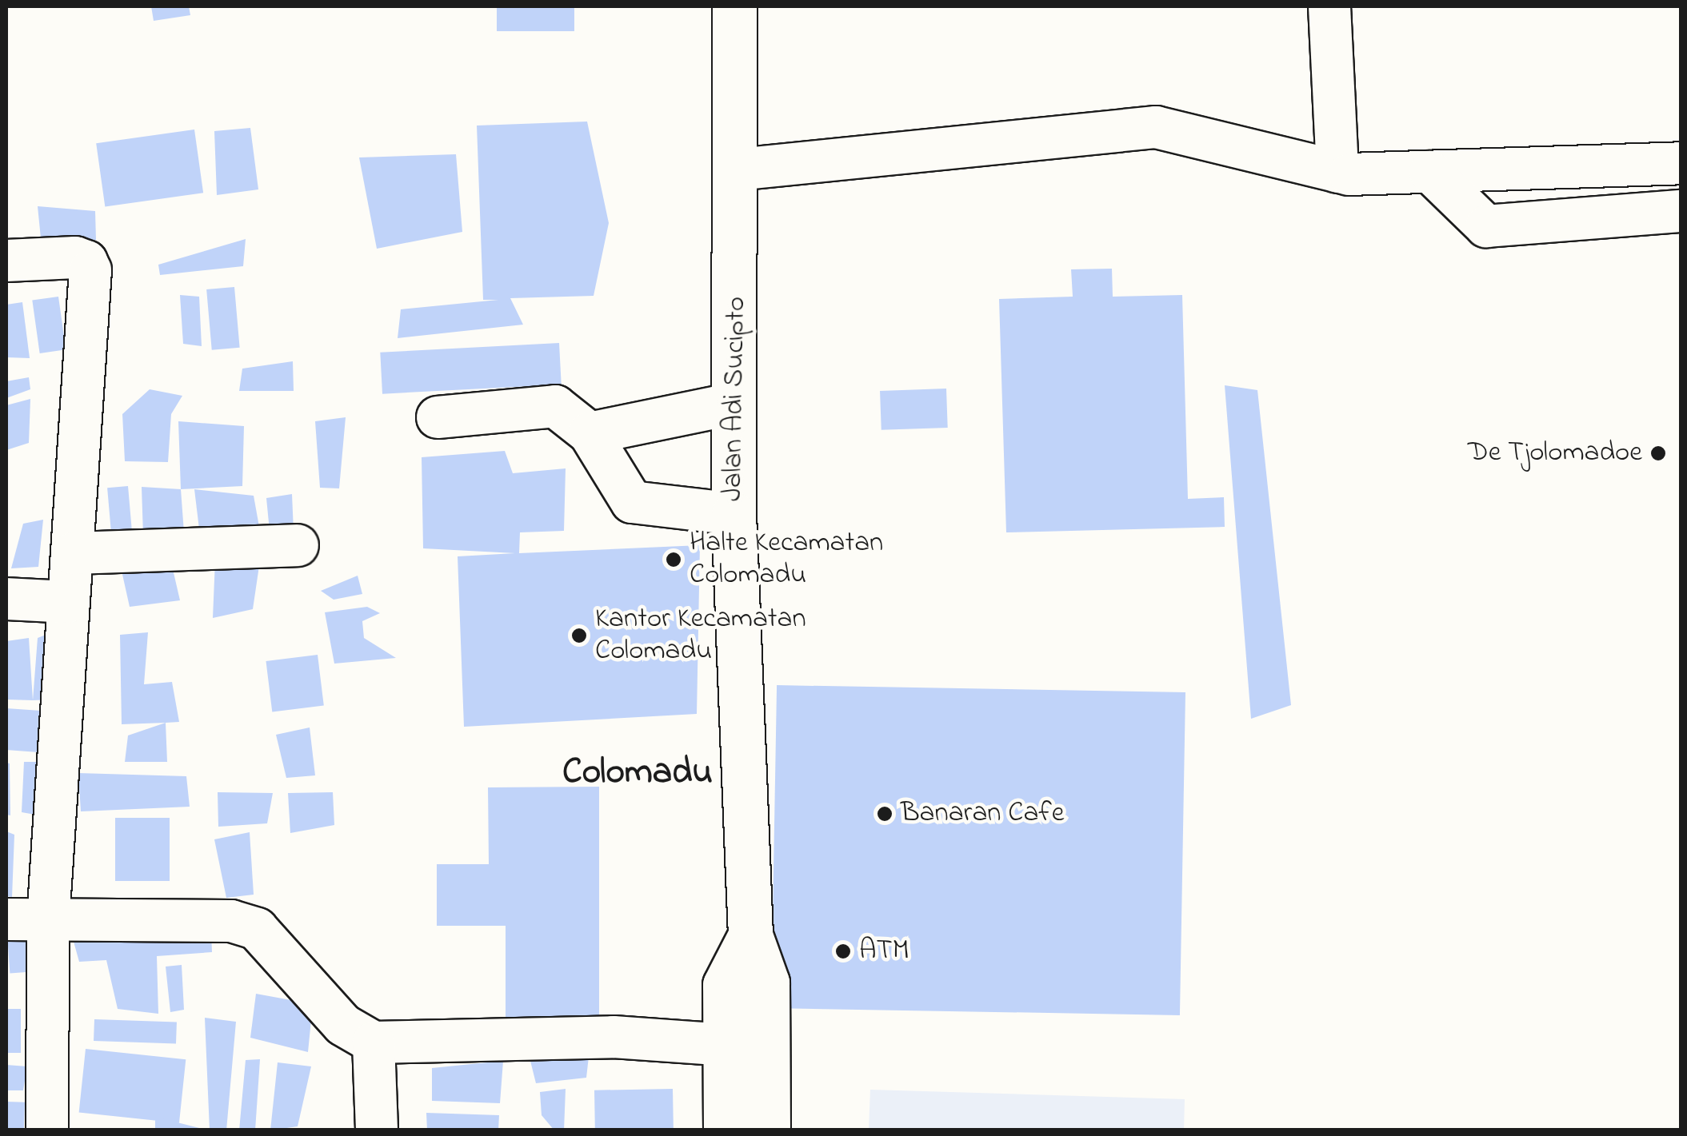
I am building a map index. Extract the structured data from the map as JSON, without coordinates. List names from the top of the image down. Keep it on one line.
{"streets":{"highway":["Jalan Adi Sucipto"]},"districts":["Colomadu"],"places":["De Tjolomadoe","Halte Kecamatan Colomadu","Kantor Kecamatan Colomadu","Banaran Cafe","ATM"]}
